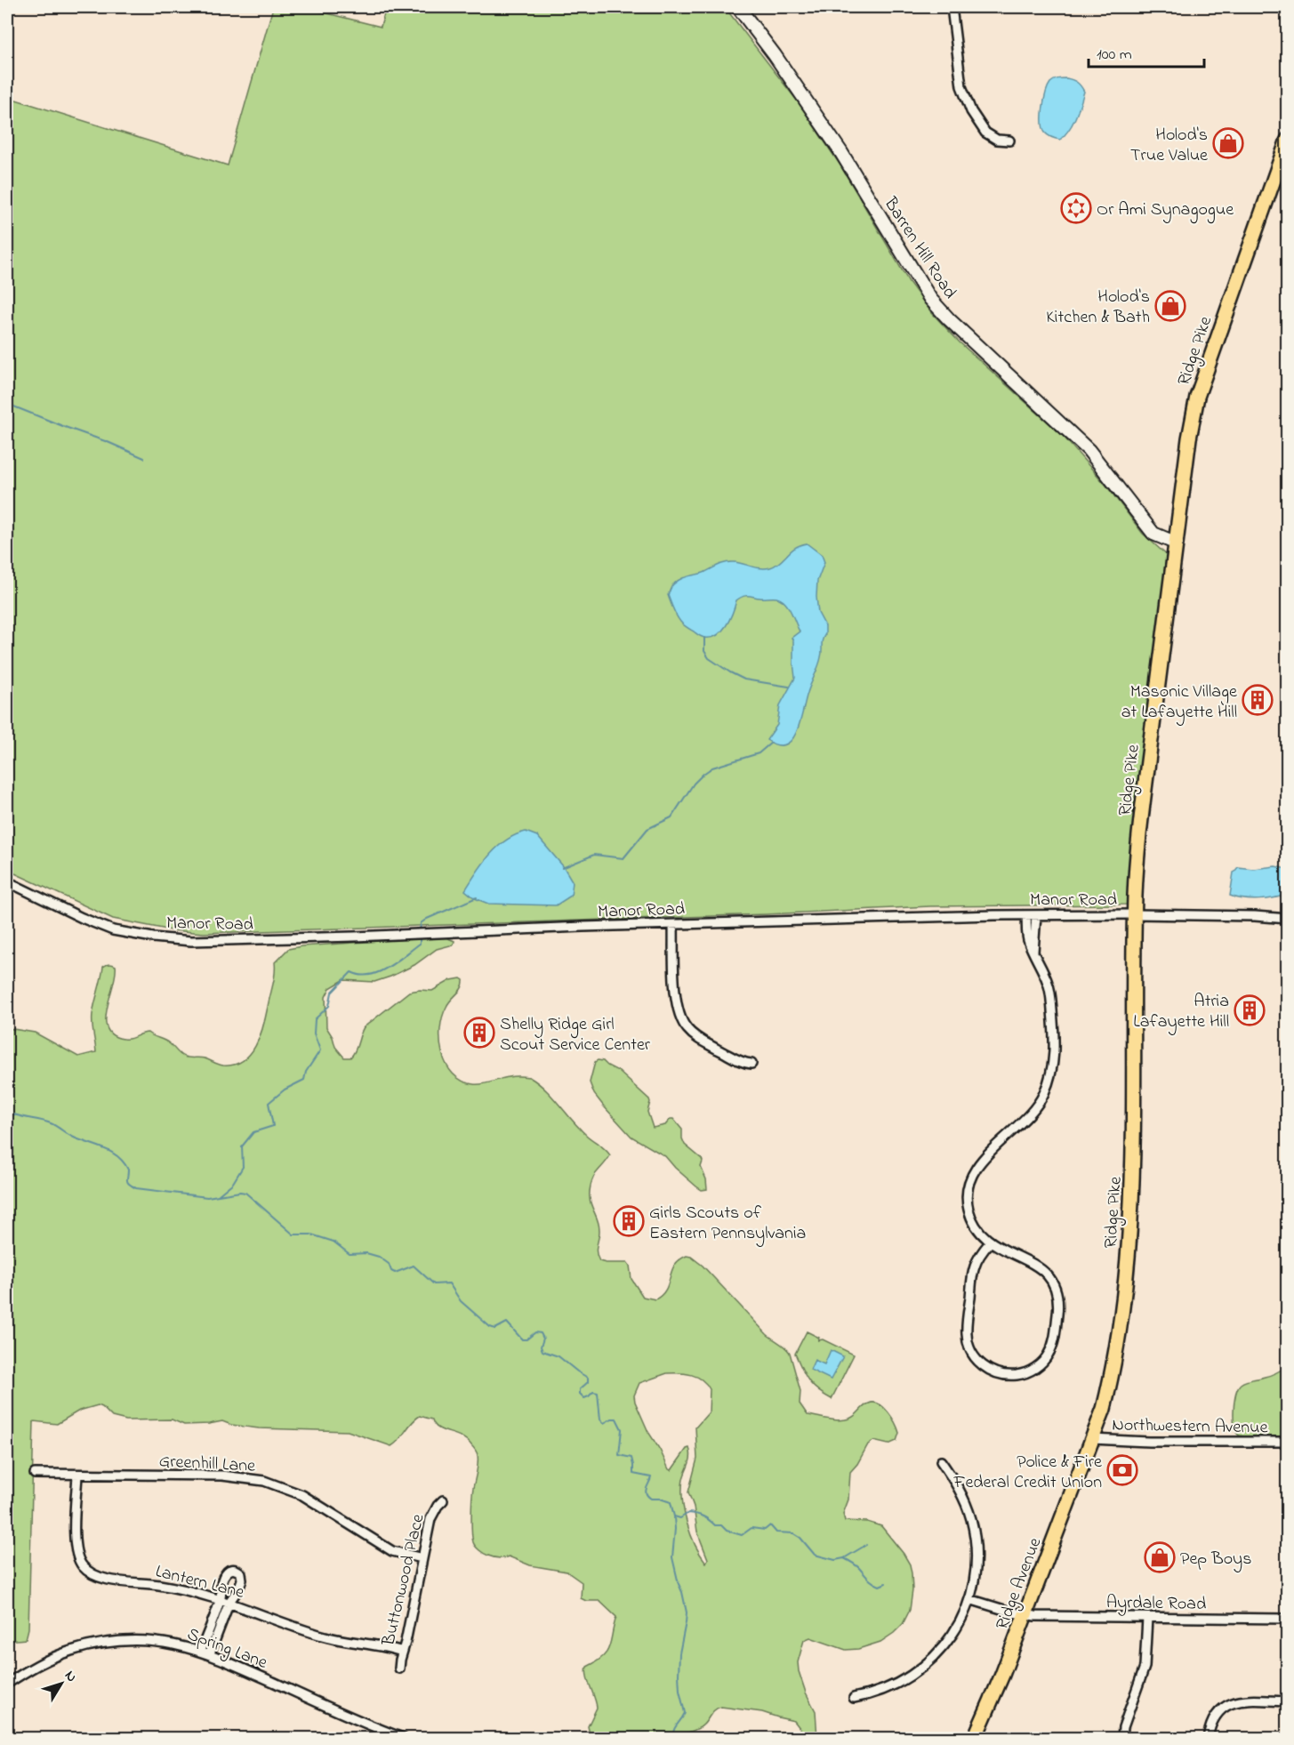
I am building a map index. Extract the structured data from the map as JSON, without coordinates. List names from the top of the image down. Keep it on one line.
{"streets":{"main road":["Ridge Pike","Ridge Avenue"],"street":["Barren Hill Road","Manor Road","Northwestern Avenue","Greenhill Lane","Buttonwood Place","Lantern Lane","Ayrdale Road","Spring Lane"]},"crossings":[["Barren Hill Road","Ridge Pike"],["Ridge Pike","Manor Road"],["Ridge Pike","Northwestern Avenue"],["Ridge Pike","Ridge Avenue"],["Northwestern Avenue","Ridge Avenue"],["Greenhill Lane","Buttonwood Place"],["Greenhill Lane","Lantern Lane"],["Buttonwood Place","Lantern Lane"],["Ridge Avenue","Ayrdale Road"]],"places":{"shop":["Holod's True Value","Holod's Kitchen & Bath","Pep Boys"],"synagogue":["Or Ami Synagogue"],"building":["Masonic Village at Lafayette Hill","Atria Lafayette Hill","Shelly Ridge Girl Scout Service Center","Girls Scouts of Eastern Pennsylvania"],"bank":["Police & Fire Federal Credit Union"]},"scale_bar":"100 m","north":"top right"}
